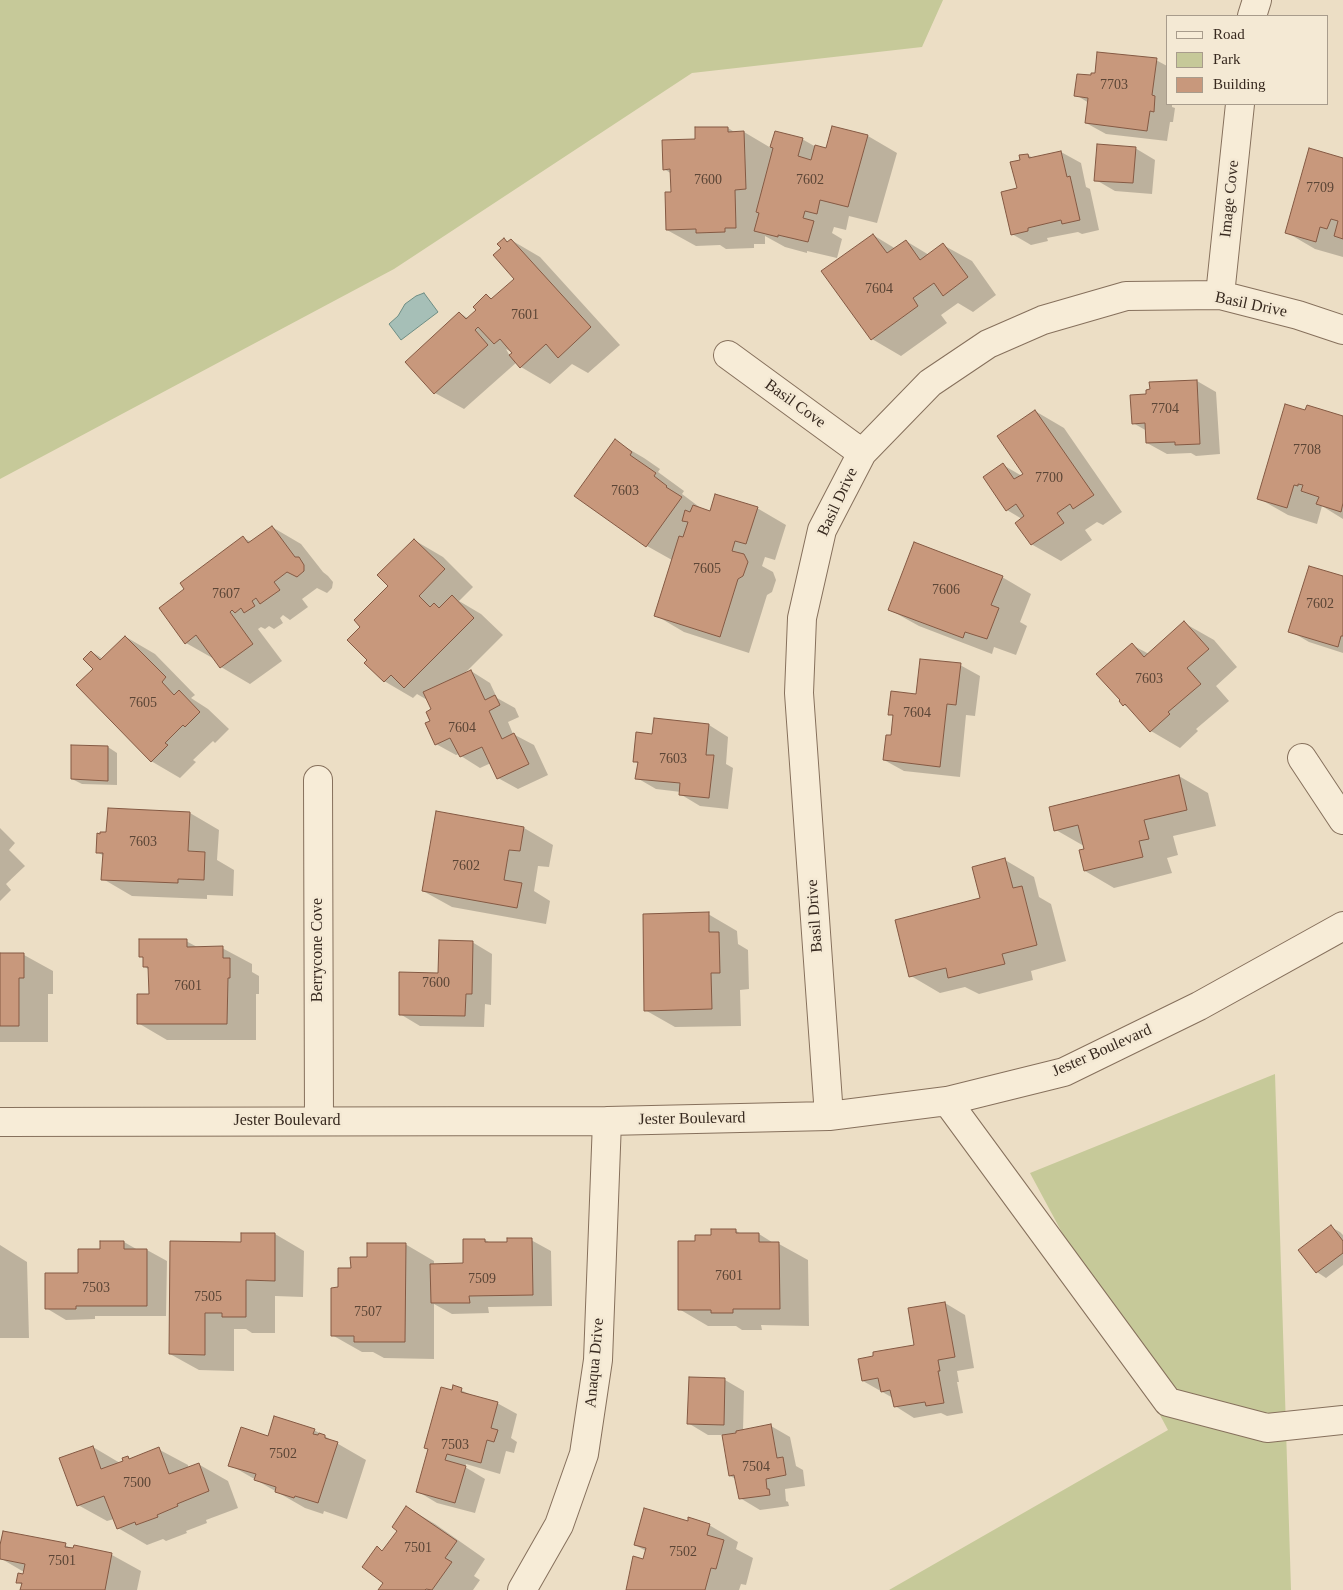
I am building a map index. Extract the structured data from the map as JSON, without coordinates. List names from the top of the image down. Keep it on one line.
{"streets":{"street":["Image Cove","Basil Drive","Basil Cove","Berrycone Cove","Jester Boulevard","Anaqua Drive"]},"crossings":[["Image Cove","Basil Drive"],["Basil Drive","Basil Cove"],["Basil Drive","Jester Boulevard"],["Berrycone Cove","Jester Boulevard"],["Jester Boulevard","Anaqua Drive"]],"house_numbers":["7703","7600","7602","7709","7604","7601","7704","7708","7700","7603","7605","7606","7607","7602","7603","7605","7604","7604","7603","7603","7602","7600","7601","7601","7509","7503","7505","7507","7503","7502","7504","7500","7501","7502","7501"],"legend":["Road","Park","Building"]}
